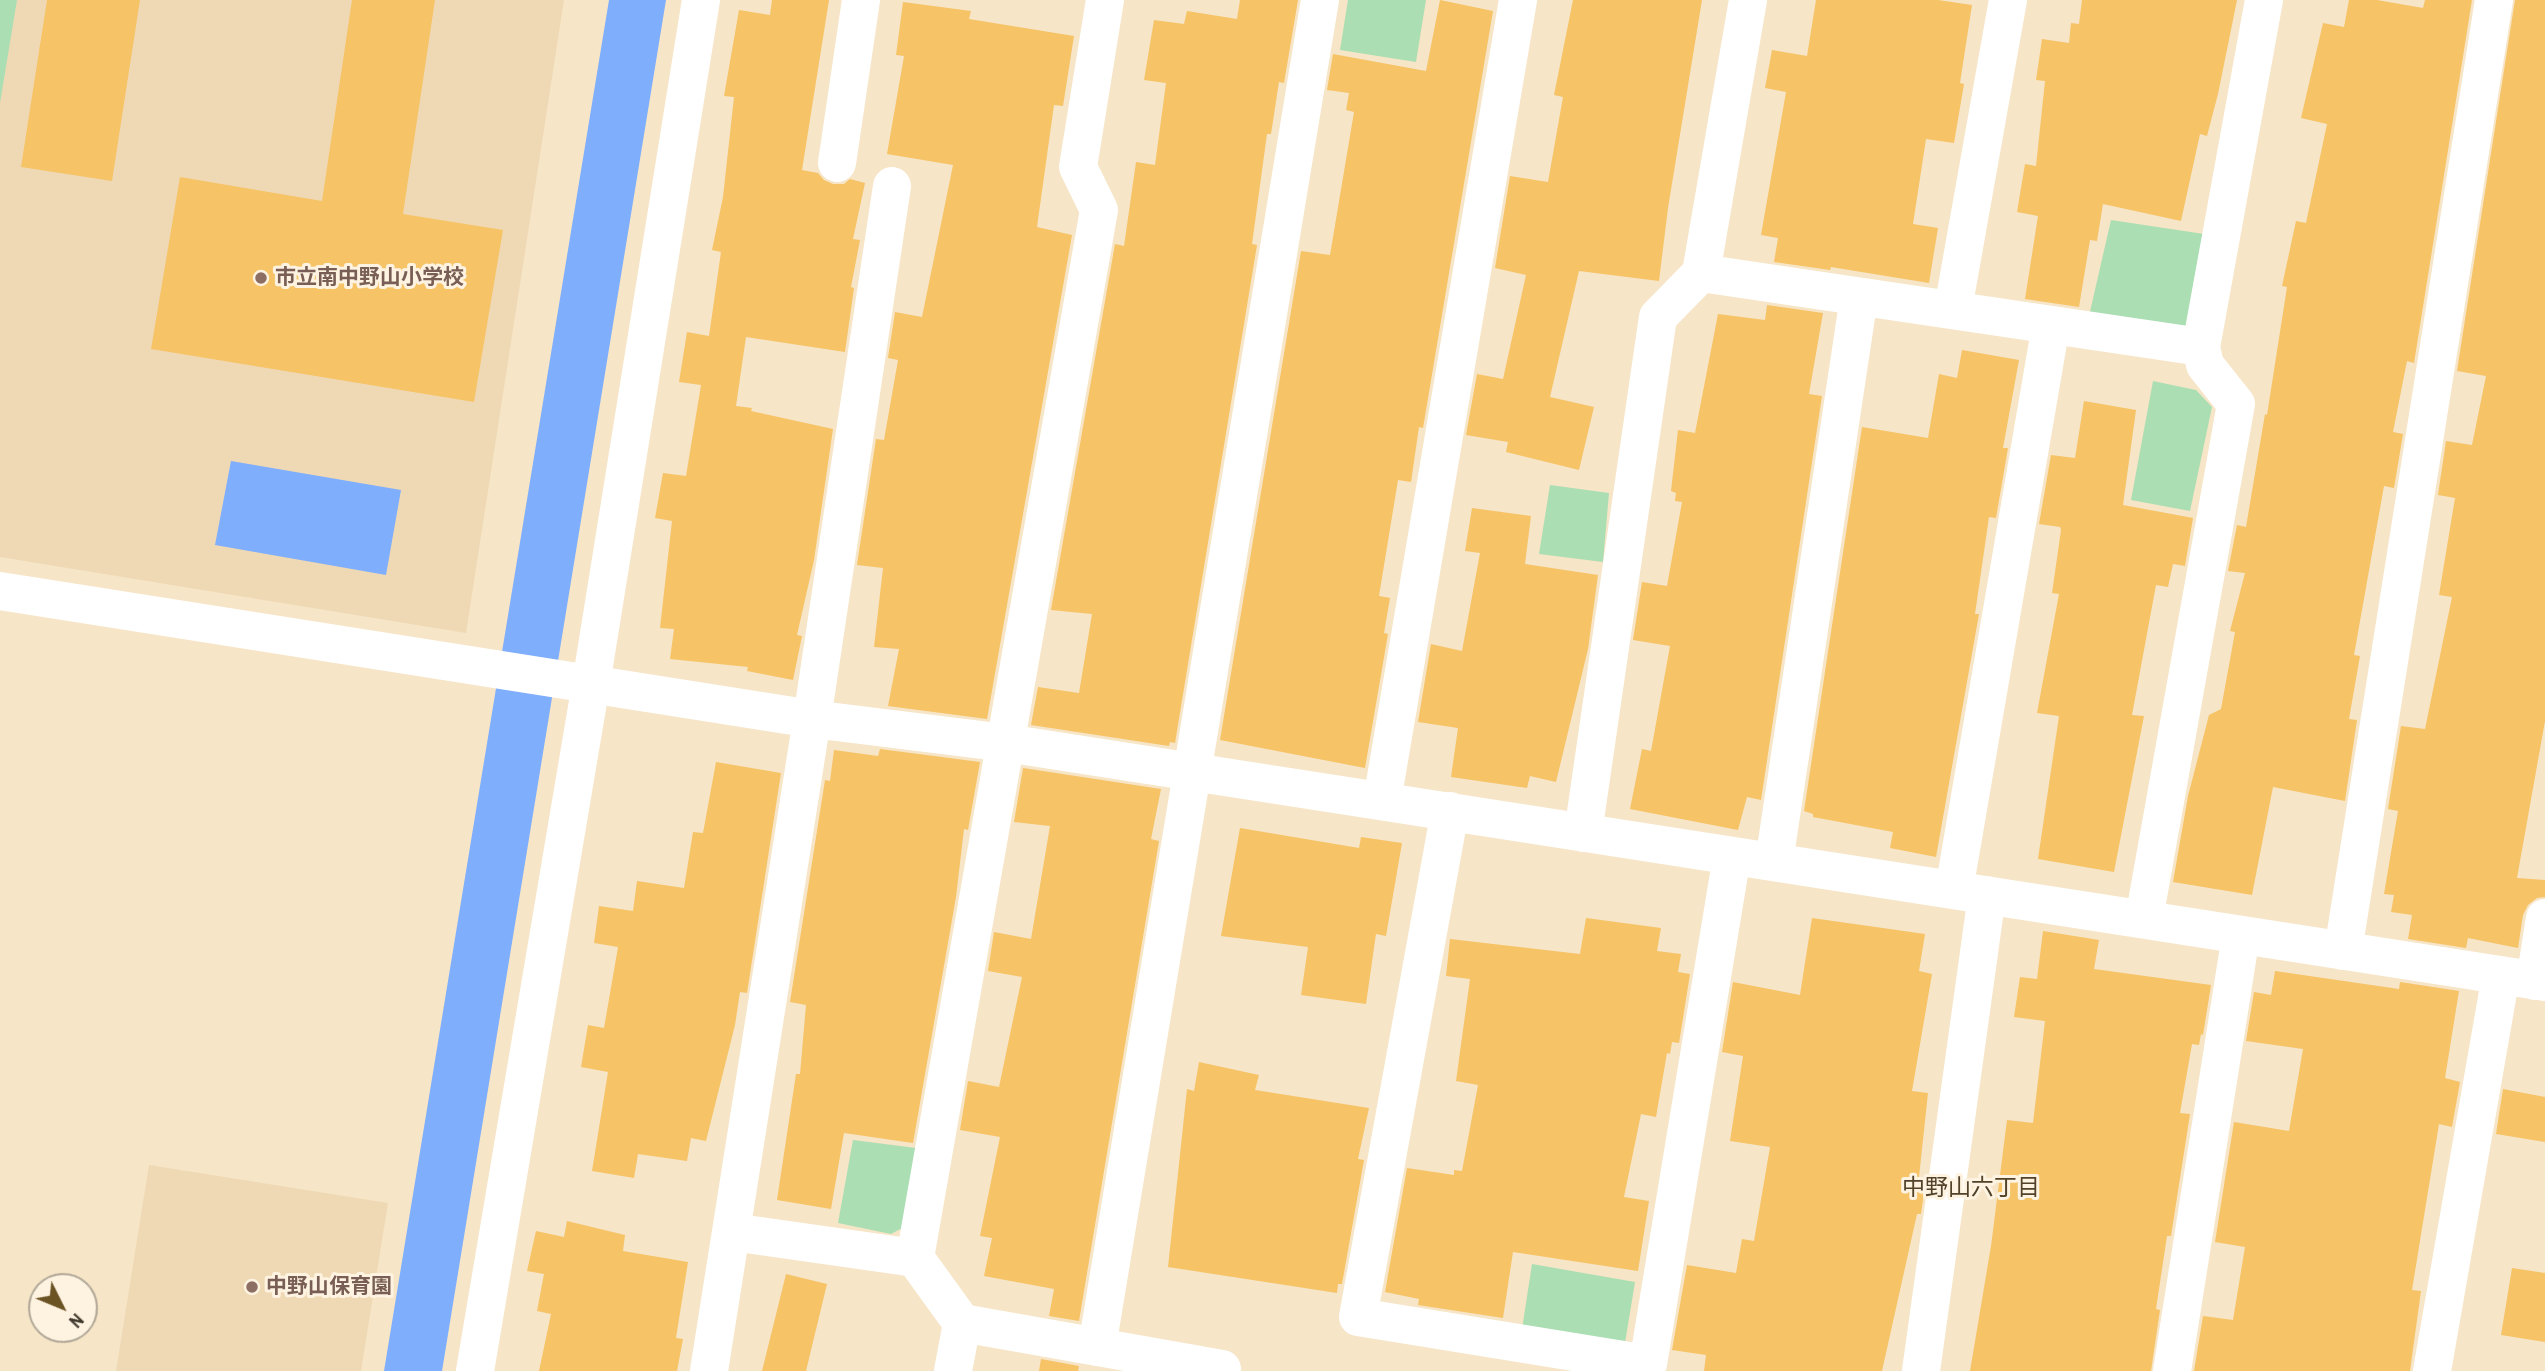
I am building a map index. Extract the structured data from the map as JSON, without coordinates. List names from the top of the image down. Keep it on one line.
{"districts":["中野山六丁目"],"places":["市立南中野山小学校","中野山保育園"],"north":"bottom right"}
